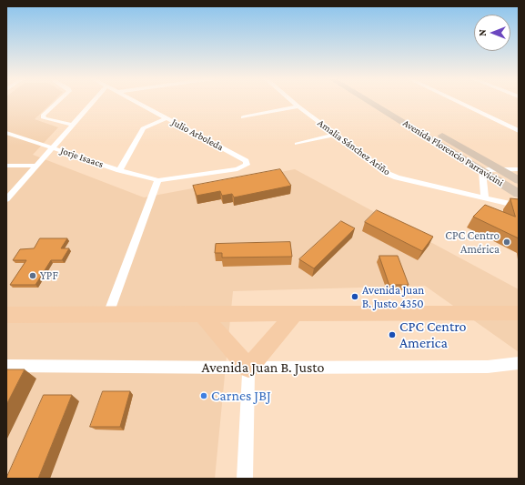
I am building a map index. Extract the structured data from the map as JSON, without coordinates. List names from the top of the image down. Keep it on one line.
{"streets":{"main road":["Avenida Florencio Parravicini"],"street":["Julio Arboleda","Amalia Sánchez Ariño","Jorje Isaacs","Avenida Juan B. Justo"]},"crossings":[["Julio Arboleda","Jorje Isaacs"]],"places":["CPC Centro América","YPF","Avenida Juan B. Justo 4350","CPC Centro America","Carnes JBJ"],"north":"left"}
